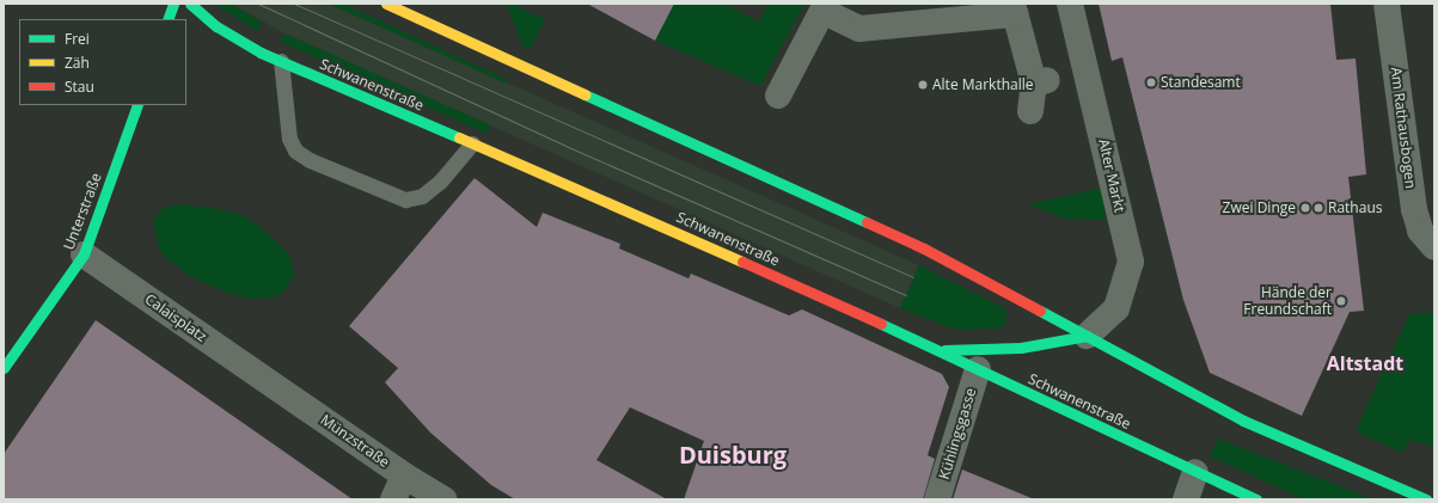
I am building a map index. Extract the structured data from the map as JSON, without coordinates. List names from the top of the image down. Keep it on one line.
{"streets":{"main road":["Schwanenstraße","Unterstraße"],"street":["Am Rathausbogen","Alter Markt","Calaisplatz","Kühlingsgasse","Münzstraße"]},"crossings":[["Schwanenstraße","Kühlingsgasse"],["Unterstraße","Calaisplatz"],["Calaisplatz","Münzstraße"]],"districts":["Altstadt","Duisburg"],"places":["Standesamt","Alte Markthalle","Zwei Dinge","Rathaus","Hände der Freundschaft"],"legend":["Frei","Zäh","Stau"]}
